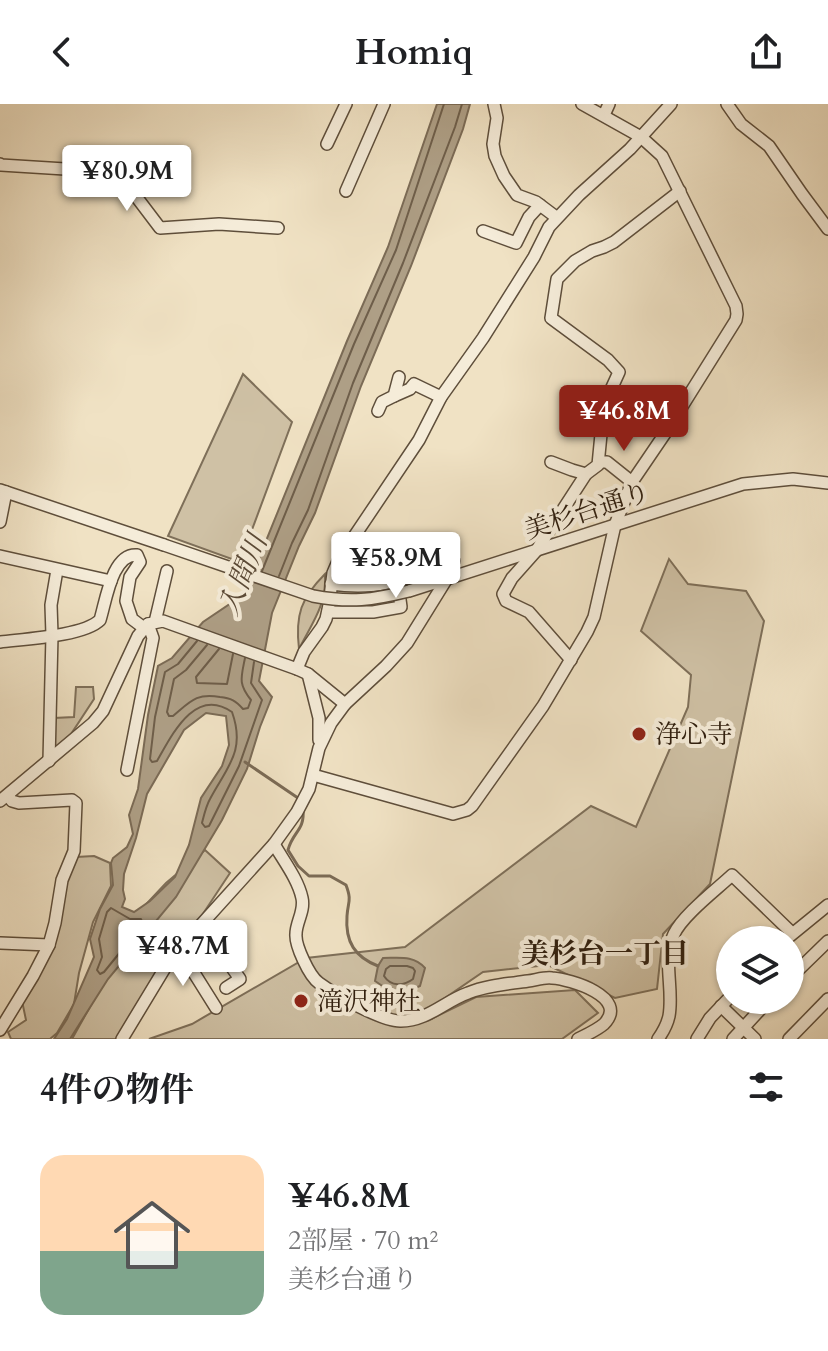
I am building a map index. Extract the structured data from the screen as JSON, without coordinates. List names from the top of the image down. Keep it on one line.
{"streets":{"street":["美杉台通り"]},"districts":["美杉台一丁目"],"water":["入間川"],"places":["浄心寺","滝沢神社"],"page":{"header":"Homiq","price":["¥80.9M","¥46.8M","¥58.9M","¥48.7M"],"heading":"4件の物件","list":[{"name":"¥46.8M","note":"2部屋 · 70 m² · 美杉台通り"}]}}
